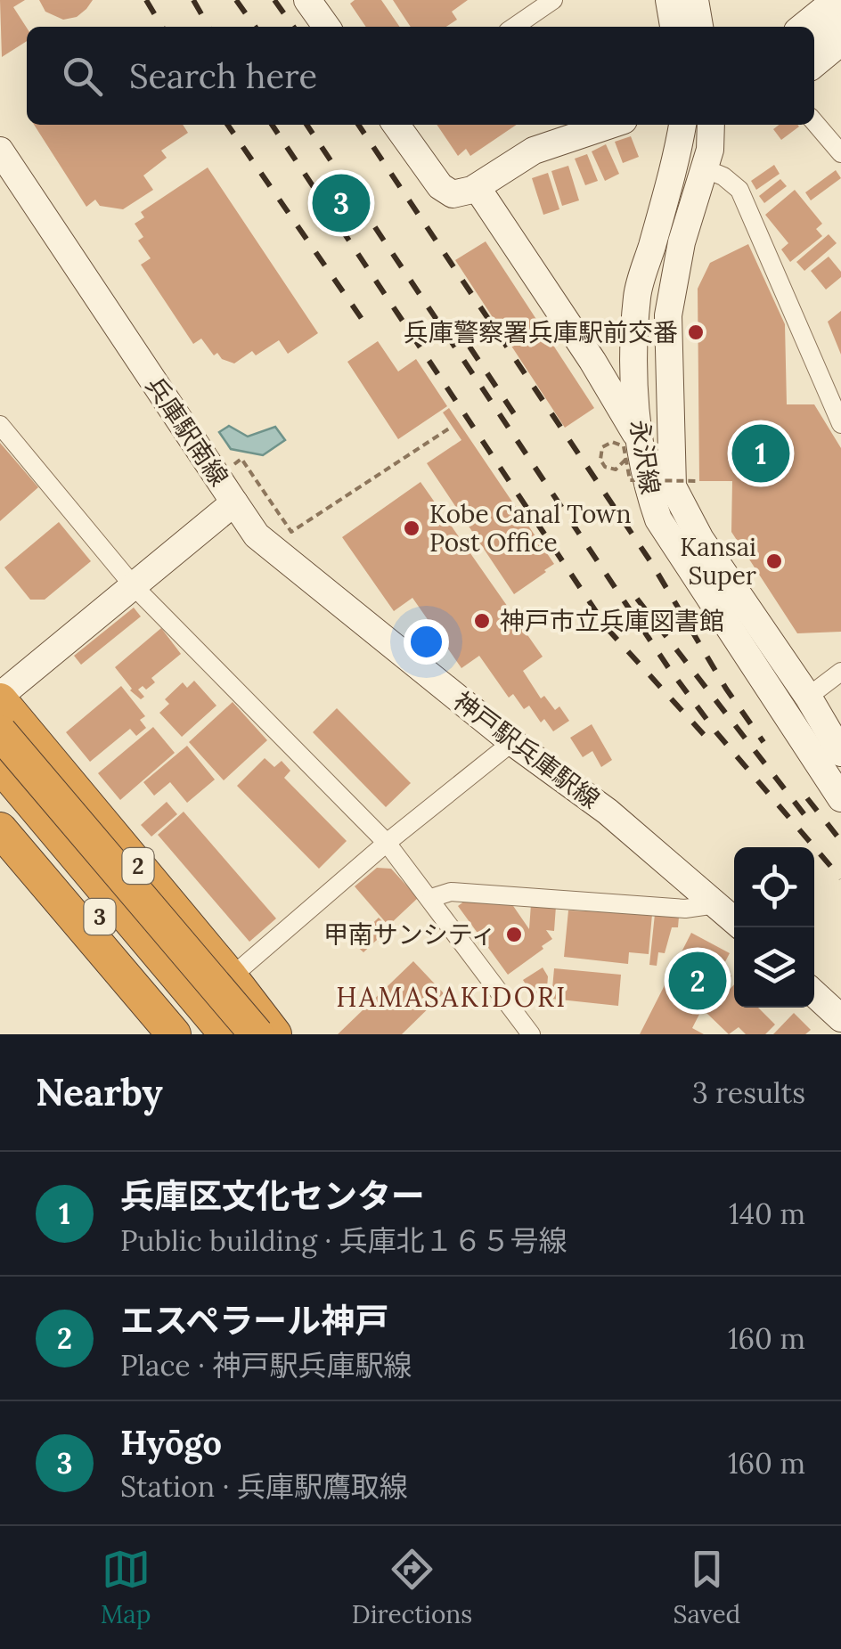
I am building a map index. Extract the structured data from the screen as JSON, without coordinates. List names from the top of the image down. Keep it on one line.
{"streets":{"highway":["2","3"],"street":["兵庫駅南線","永沢線","神戸駅兵庫駅線"]},"crossings":[["兵庫駅南線","神戸駅兵庫駅線"],["兵庫駅南線","2"]],"districts":["HAMASAKIDORI"],"places":["兵庫警察署兵庫駅前交番","Kobe Canal Town Post Office","Kansai Super","神戸市立兵庫図書館","甲南サンシティ"],"page":{"search":"Search here","pins":["3","1","2"],"heading":["Nearby","3 results"],"list":[{"mark":"1","name":"兵庫区文化センター","note":"Public building · 兵庫北１６５号線","value":"140 m"},{"mark":"2","name":"エスペラール神戸","note":"Place · 神戸駅兵庫駅線","value":"160 m"},{"mark":"3","name":"Hyōgo","note":"Station · 兵庫駅鷹取線","value":"160 m"}],"nav":["Map","Directions","Saved"]}}
